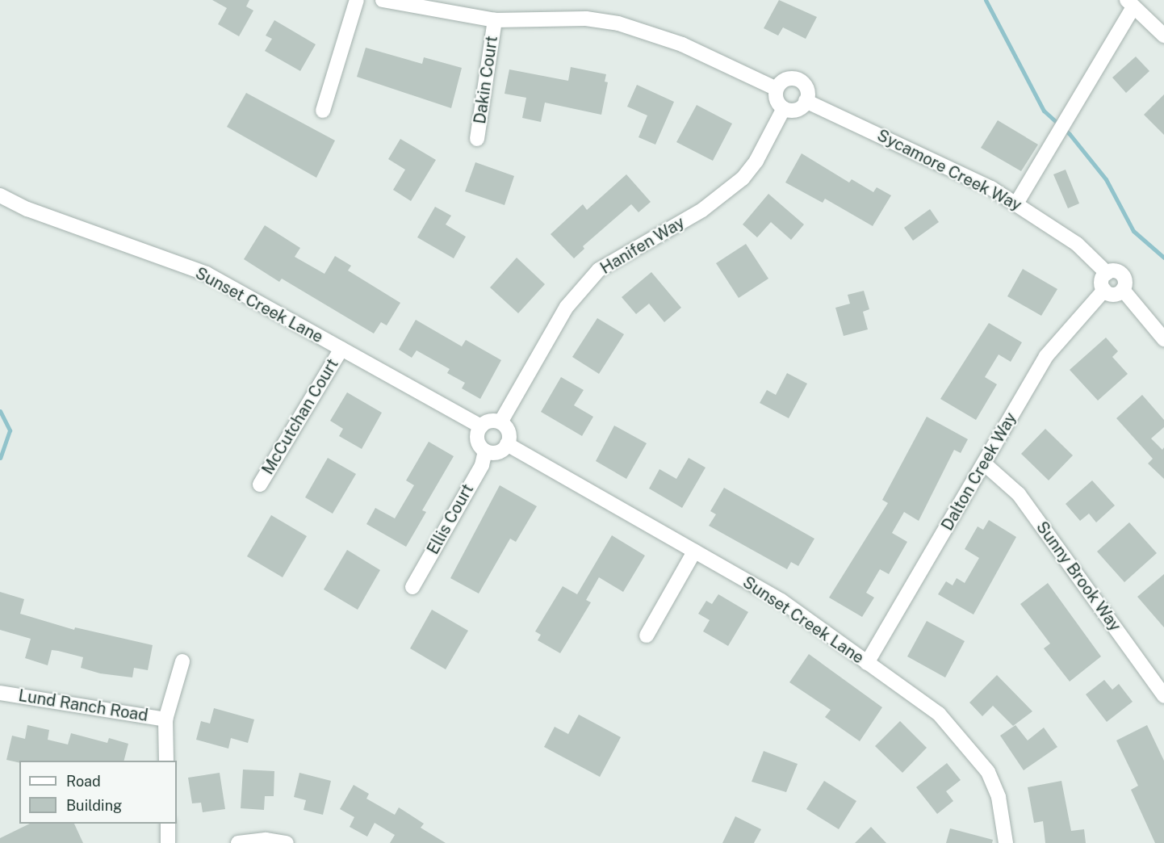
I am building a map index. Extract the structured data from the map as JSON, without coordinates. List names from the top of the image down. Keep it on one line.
{"streets":{"street":["Dakin Court","Sycamore Creek Way","Hanifen Way","Sunset Creek Lane","McCutchan Court","Dalton Creek Way","Ellis Court","Sunny Brook Way","Lund Ranch Road"]},"crossings":[["Sycamore Creek Way","Hanifen Way"],["Sycamore Creek Way","Dalton Creek Way"],["Hanifen Way","Sunset Creek Lane"],["Hanifen Way","Ellis Court"],["Sunset Creek Lane","McCutchan Court"],["Sunset Creek Lane","Dalton Creek Way"],["Sunset Creek Lane","Ellis Court"],["Dalton Creek Way","Sunny Brook Way"]],"legend":["Road","Building"]}
